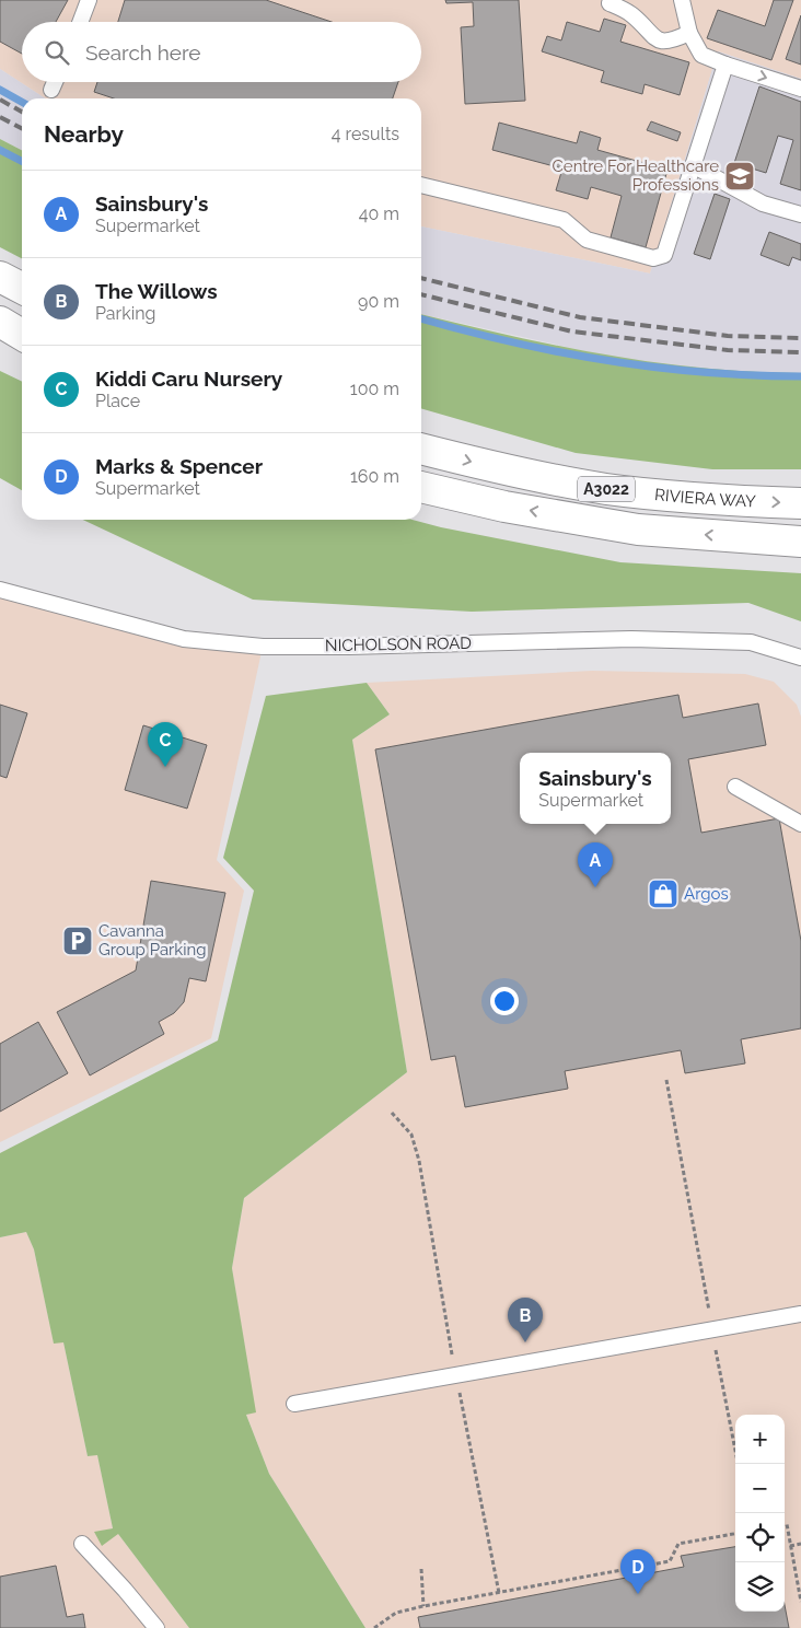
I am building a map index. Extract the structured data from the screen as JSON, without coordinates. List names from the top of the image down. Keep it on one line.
{"streets":{"main road":["A3022","RIVIERA WAY"],"lane":["NICHOLSON ROAD"]},"places":{"school or university":["Centre For Healthcare Professions"],"shop":["Argos"],"parking":["Cavanna Group Parking"]},"page":{"search":"Search here","heading":["Nearby","4 results"],"list":[{"mark":"A","name":"Sainsbury's","note":"Supermarket","value":"40 m"},{"mark":"B","name":"The Willows","note":"Parking","value":"90 m"},{"mark":"C","name":"Kiddi Caru Nursery","note":"Place","value":"100 m"},{"mark":"D","name":"Marks & Spencer","note":"Supermarket","value":"160 m"}],"pins":["C","A","B","D"],"popup":["Sainsbury's","Supermarket"],"map_buttons":["+","−"]}}
